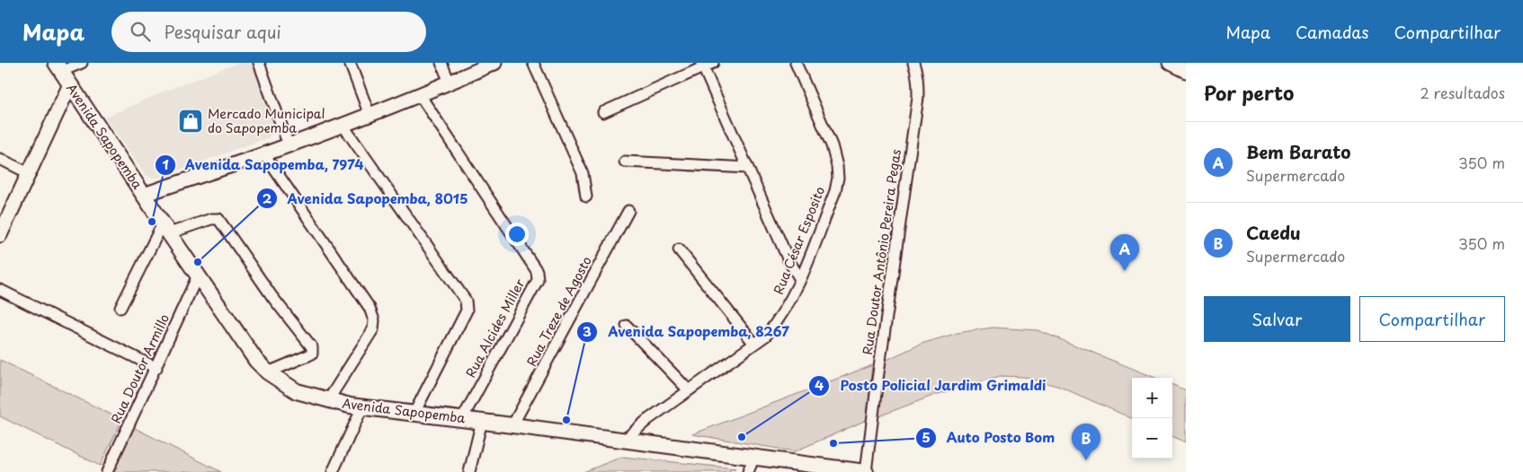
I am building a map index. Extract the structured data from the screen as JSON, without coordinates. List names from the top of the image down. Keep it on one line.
{"streets":{"main road":["Avenida Sapopemba"],"street":["Rua César Esposito","Rua Doutor Antônio Pereira Pegas","Rua Treze de Agosto","Rua Alcides Miller","Rua Doutor Armillo"]},"crossings":[["Avenida Sapopemba","Rua César Esposito"],["Avenida Sapopemba","Rua Doutor Antônio Pereira Pegas"],["Avenida Sapopemba","Rua Treze de Agosto"],["Avenida Sapopemba","Rua Alcides Miller"],["Avenida Sapopemba","Rua Doutor Armillo"]],"places":{"shop":["Mercado Municipal do Sapopemba"],"other":["Avenida Sapopemba, 7974","Avenida Sapopemba, 8015","Avenida Sapopemba, 8267","Posto Policial Jardim Grimaldi","Auto Posto Bom"]},"page":{"header":"Mapa","search":"Pesquisar aqui","nav":["Mapa","Camadas","Compartilhar"],"heading":["Por perto","2 resultados"],"list":[{"mark":"A","name":"Bem Barato","note":"Supermercado","value":"350 m"},{"mark":"B","name":"Caedu","note":"Supermercado","value":"350 m"}],"pins":["A","B"],"buttons":["Salvar","Compartilhar"],"map_buttons":["+","−"]}}
